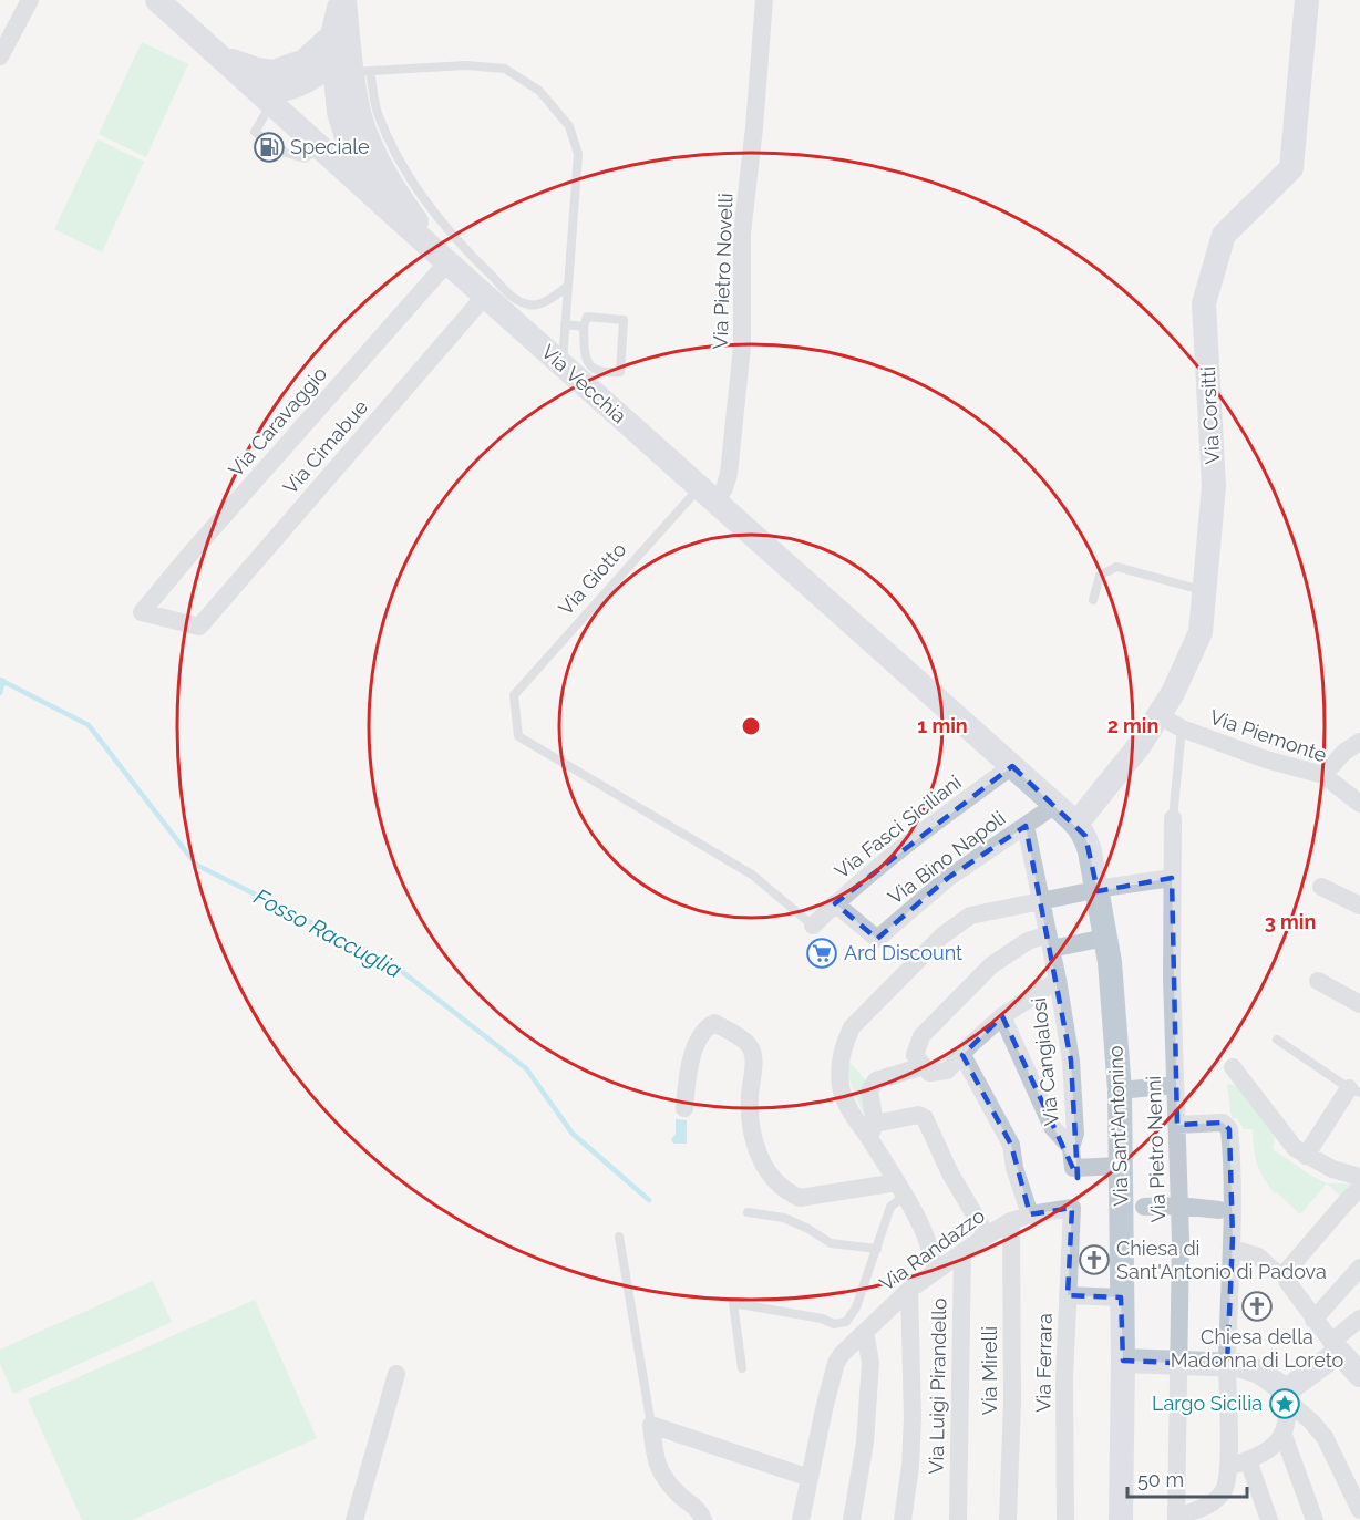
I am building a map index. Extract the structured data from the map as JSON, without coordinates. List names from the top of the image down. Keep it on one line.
{"streets":{"street":["Via Pietro Novelli","Via Vecchia","Via Corsitti","Via Caravaggio","Via Cimabue","Via Piemonte","Via Fasci Siciliani","Via Bino Napoli","Via Cangialosi","Via Sant'Antonino","Via Pietro Nenni","Via Randazzo","Via Ferrara","Via Mirelli","Via Luigi Pirandello"],"lane":["Via Giotto"]},"crossings":[["Via Pietro Novelli","Via Vecchia"],["Via Pietro Novelli","Via Giotto"],["Via Vecchia","Via Caravaggio"],["Via Vecchia","Via Cimabue"],["Via Vecchia","Via Giotto"],["Via Vecchia","Via Fasci Siciliani"],["Via Vecchia","Via Sant'Antonino"],["Via Corsitti","Via Piemonte"],["Via Corsitti","Via Sant'Antonino"],["Via Caravaggio","Via Cimabue"],["Via Giotto","Via Fasci Siciliani"],["Via Fasci Siciliani","Via Bino Napoli"],["Via Fasci Siciliani","Via Sant'Antonino"],["Via Bino Napoli","Via Cangialosi"],["Via Bino Napoli","Via Sant'Antonino"],["Via Cangialosi","Via Sant'Antonino"],["Via Randazzo","Via Ferrara"],["Via Randazzo","Via Mirelli"],["Via Randazzo","Via Luigi Pirandello"]],"water":["Fosso Raccuglia"],"places":{"fuel station":["Speciale"],"supermarket":["Ard Discount"],"church":["Chiesa di Sant'Antonio di Padova","Chiesa della Madonna di Loreto"],"place":["Largo Sicilia"]},"scale_bar":"50 m","rings":["1 min","2 min","3 min"]}
